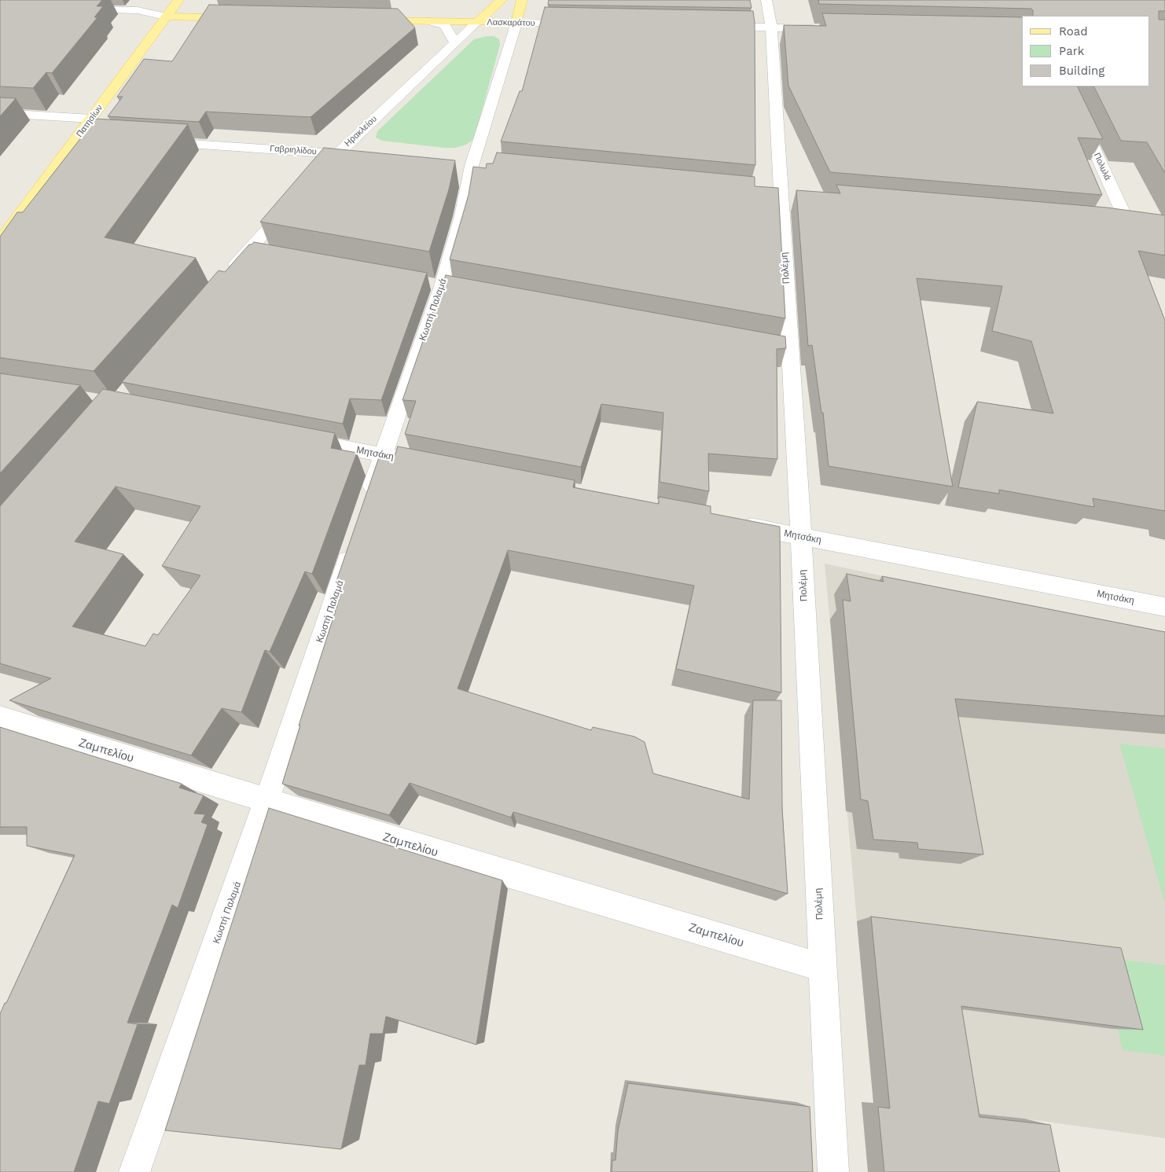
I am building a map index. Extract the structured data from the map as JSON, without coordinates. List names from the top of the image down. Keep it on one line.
{"streets":{"main road":["Λασκαράτου","Πατησίων","Ηρακλείου"],"street":["Γαβριηλίδου","Πολυλά","Πολέμη","Κωστή Παλαμά","Μητσάκη","Ζαμπελίου"]},"crossings":[["Λασκαράτου","Ηρακλείου"],["Λασκαράτου","Κωστή Παλαμά"],["Ηρακλείου","Γαβριηλίδου"],["Πολέμη","Μητσάκη"],["Πολέμη","Ζαμπελίου"],["Κωστή Παλαμά","Μητσάκη"],["Κωστή Παλαμά","Ζαμπελίου"]],"legend":["Road","Park","Building"]}
